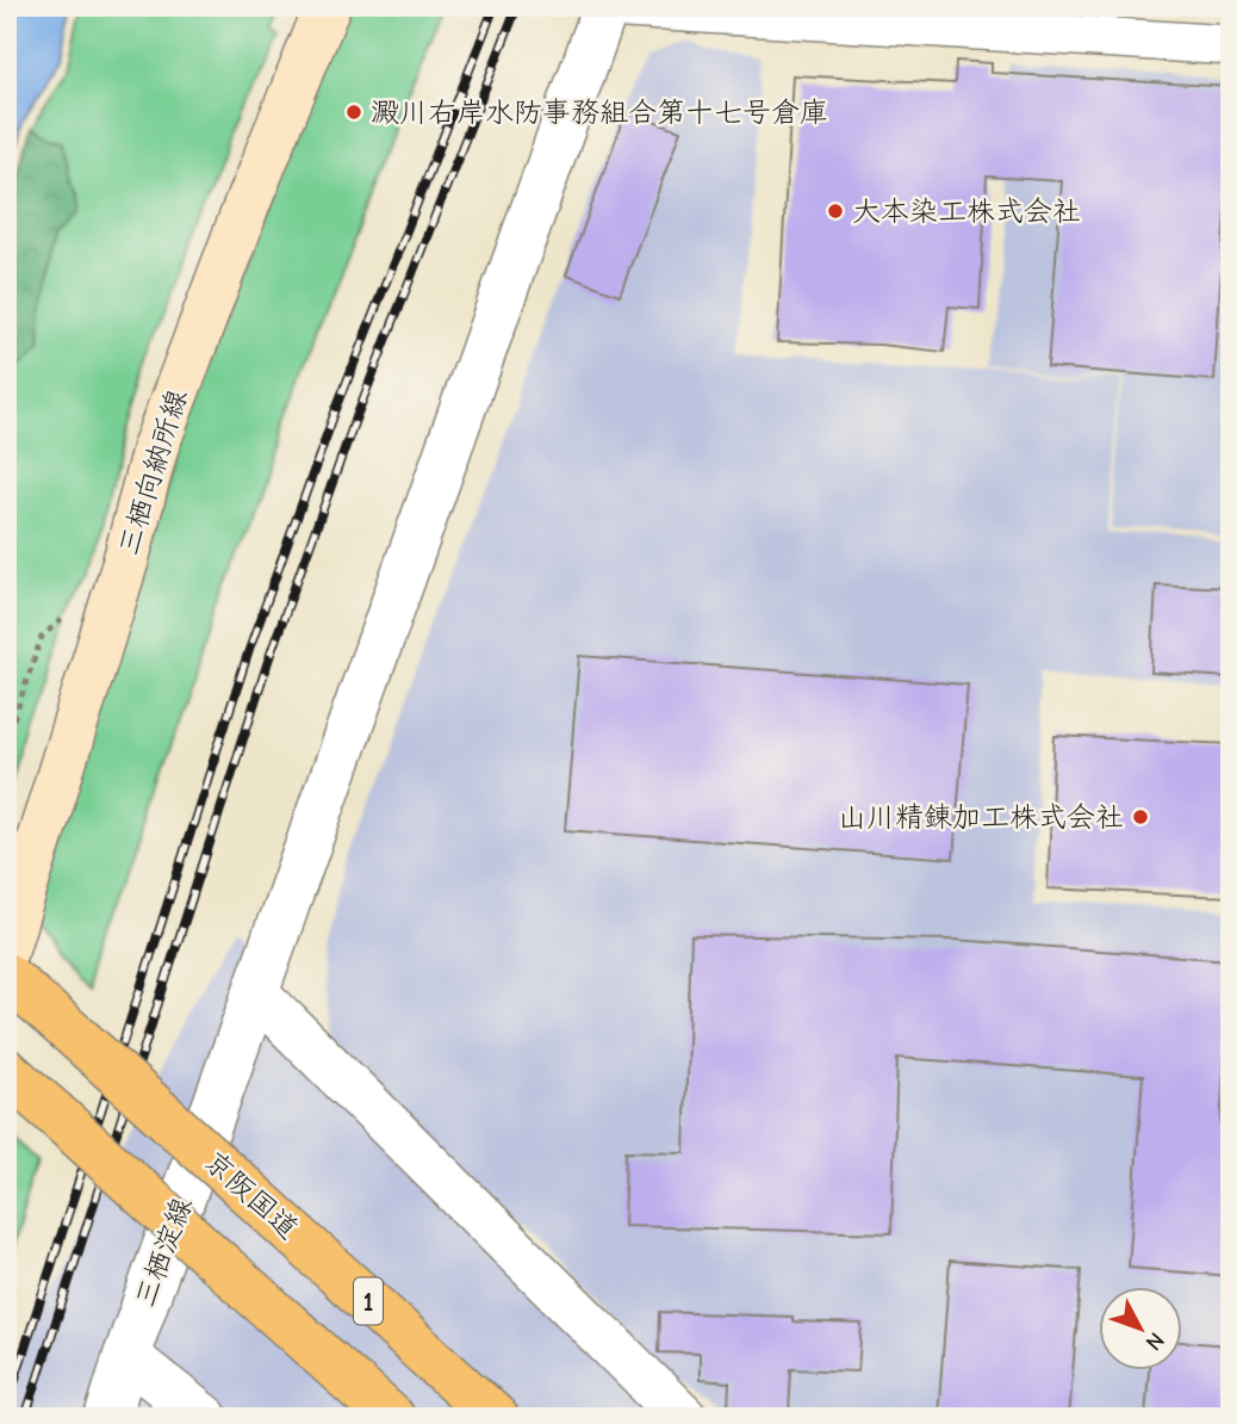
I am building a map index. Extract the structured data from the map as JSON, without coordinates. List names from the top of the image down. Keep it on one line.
{"streets":{"highway":["京阪国道","1"],"main road":["三栖向納所線"],"street":["三栖淀線"]},"places":["澱川右岸水防事務組合第十七号倉庫","大本染工株式会社","山川精錬加工株式会社"],"north":"bottom right"}
